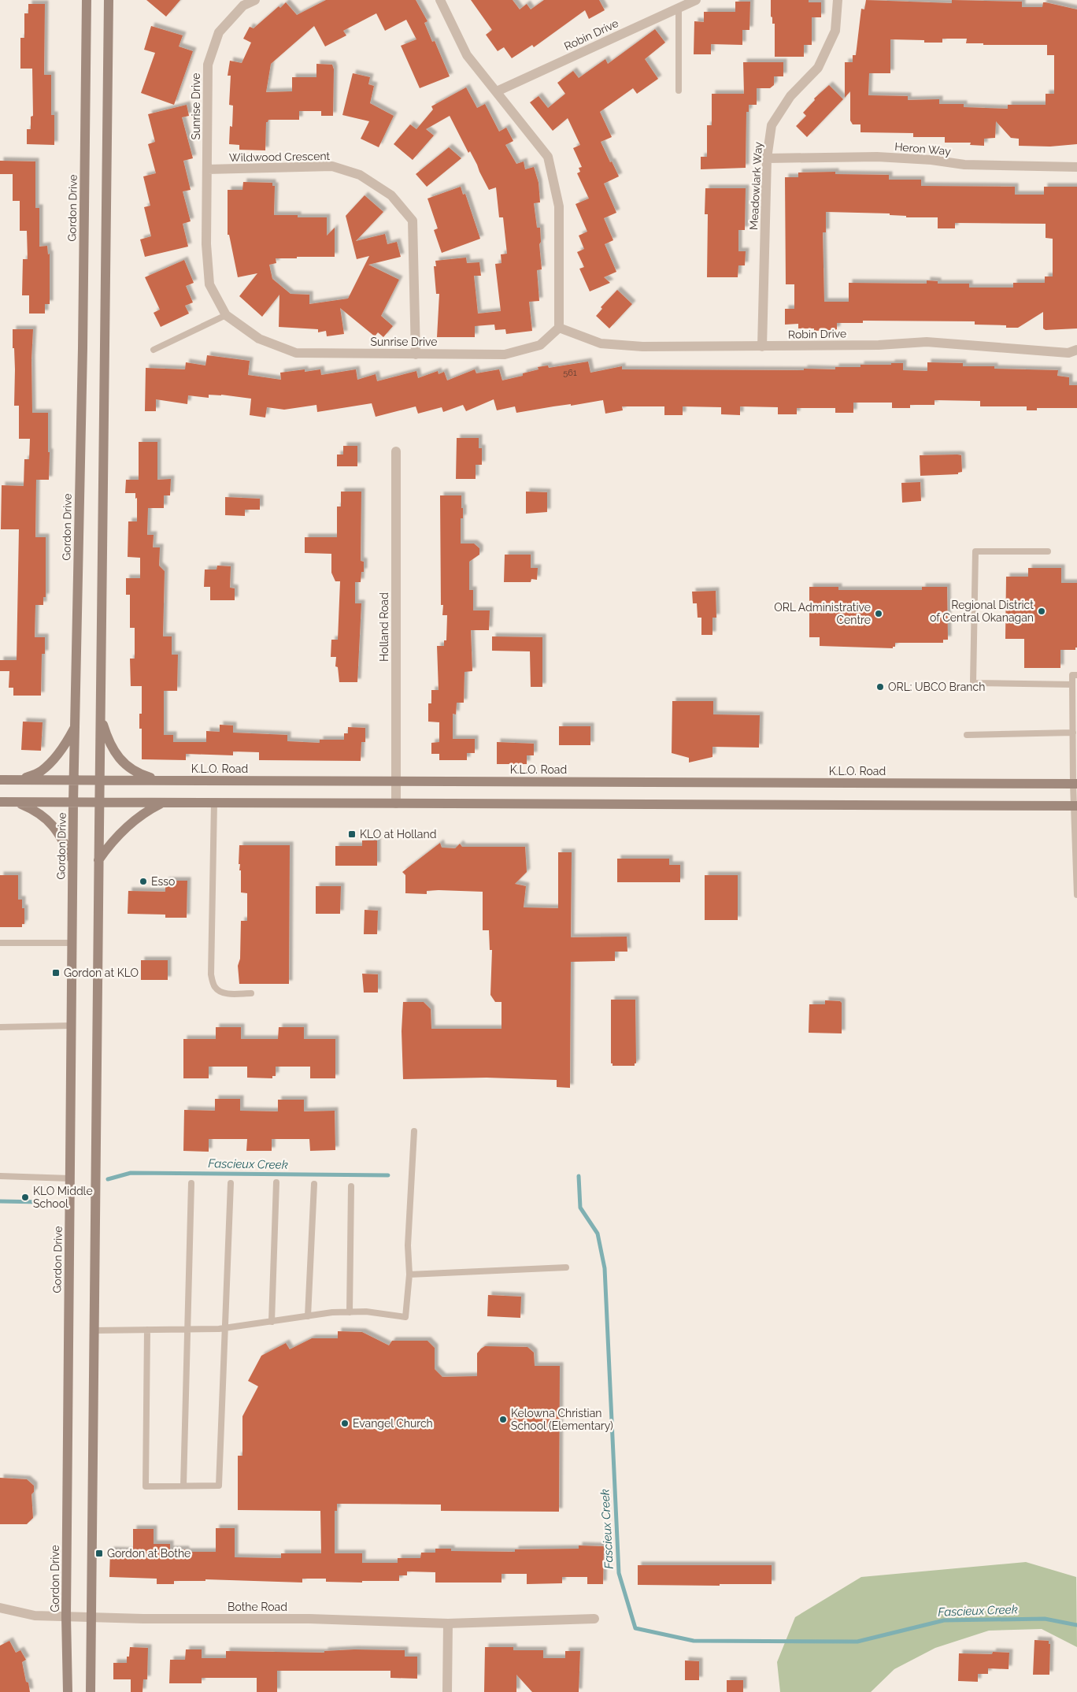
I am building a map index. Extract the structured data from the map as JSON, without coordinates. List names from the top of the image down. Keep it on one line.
{"streets":{"main road":["Gordon Drive","K.L.O. Road"],"street":["Robin Drive","Sunrise Drive","Heron Way","Wildwood Crescent","Meadowlark Way","Holland Road","Bothe Road"]},"crossings":[["Robin Drive","Sunrise Drive"],["Robin Drive","Meadowlark Way"],["Sunrise Drive","Wildwood Crescent"],["Heron Way","Meadowlark Way"],["Gordon Drive","K.L.O. Road"],["Gordon Drive","Bothe Road"],["Holland Road","K.L.O. Road"]],"water":["Fascieux Creek"],"places":{"other":["Regional District of Central Okanagan","ORL Administrative Centre","ORL: UBCO Branch","Esso","KLO Middle School","Kelowna Christian School (Elementary)","Evangel Church"],"transit":["KLO at Holland","Gordon at KLO","Gordon at Bothe"]},"house_numbers":["561"]}
